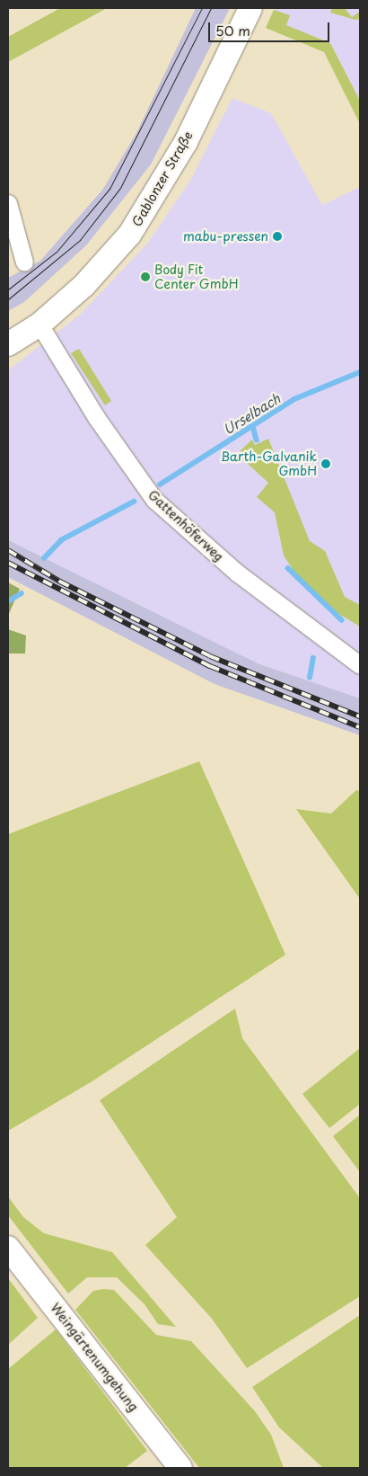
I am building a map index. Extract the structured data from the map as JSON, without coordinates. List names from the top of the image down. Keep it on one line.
{"streets":{"main road":["Gablonzer Straße","Weingärtenumgehung"],"street":["Gattenhöferweg"]},"crossings":[["Gablonzer Straße","Gattenhöferweg"]],"water":["Urselbach"],"places":["mabu-pressen","Body Fit Center GmbH","Barth-Galvanik GmbH"],"scale_bar":"50 m"}
